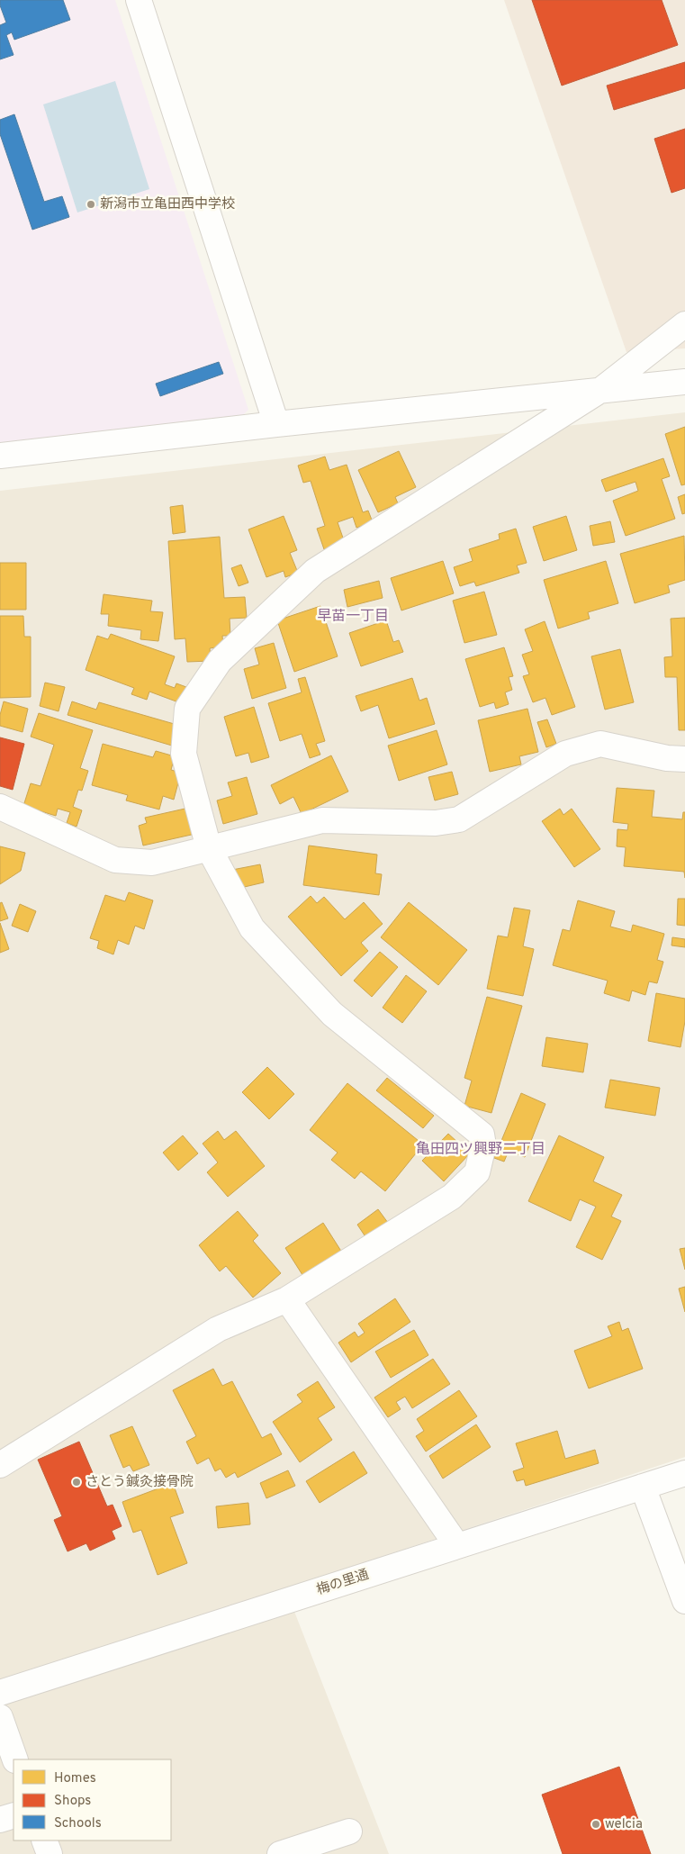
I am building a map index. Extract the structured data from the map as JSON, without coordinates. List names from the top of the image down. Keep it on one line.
{"streets":{"street":["梅の里通"]},"districts":["早苗一丁目","亀田四ツ興野二丁目"],"places":["新潟市立亀田西中学校","さとう鍼灸接骨院","welcia"],"legend":["Homes","Shops","Schools"]}
